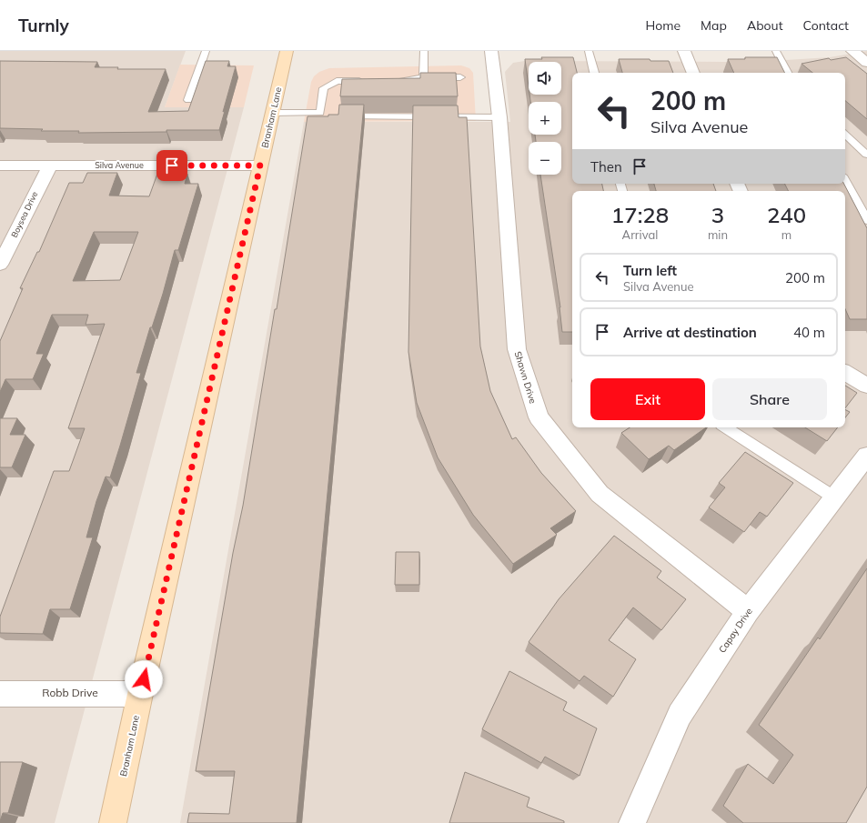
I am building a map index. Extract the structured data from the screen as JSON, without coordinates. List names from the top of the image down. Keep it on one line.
{"streets":{"main road":["Branham Lane"],"street":["Silva Avenue","Boysea Drive","Shawn Drive","Capay Drive","Robb Drive"]},"crossings":[["Branham Lane","Silva Avenue"],["Branham Lane","Robb Drive"],["Silva Avenue","Boysea Drive"],["Shawn Drive","Capay Drive"]],"page":{"header":"Turnly","nav":["Home","Map","About","Contact"],"map_buttons":["+","−"],"turn":["200 m","Silva Avenue"],"then":"Then","eta":["17:28","Arrival","3","min","240","m"],"list":[{"name":"Turn left","note":"Silva Avenue","value":"200 m"},{"name":"Arrive at destination","value":"40 m"}],"buttons":["Exit","Share"]}}
